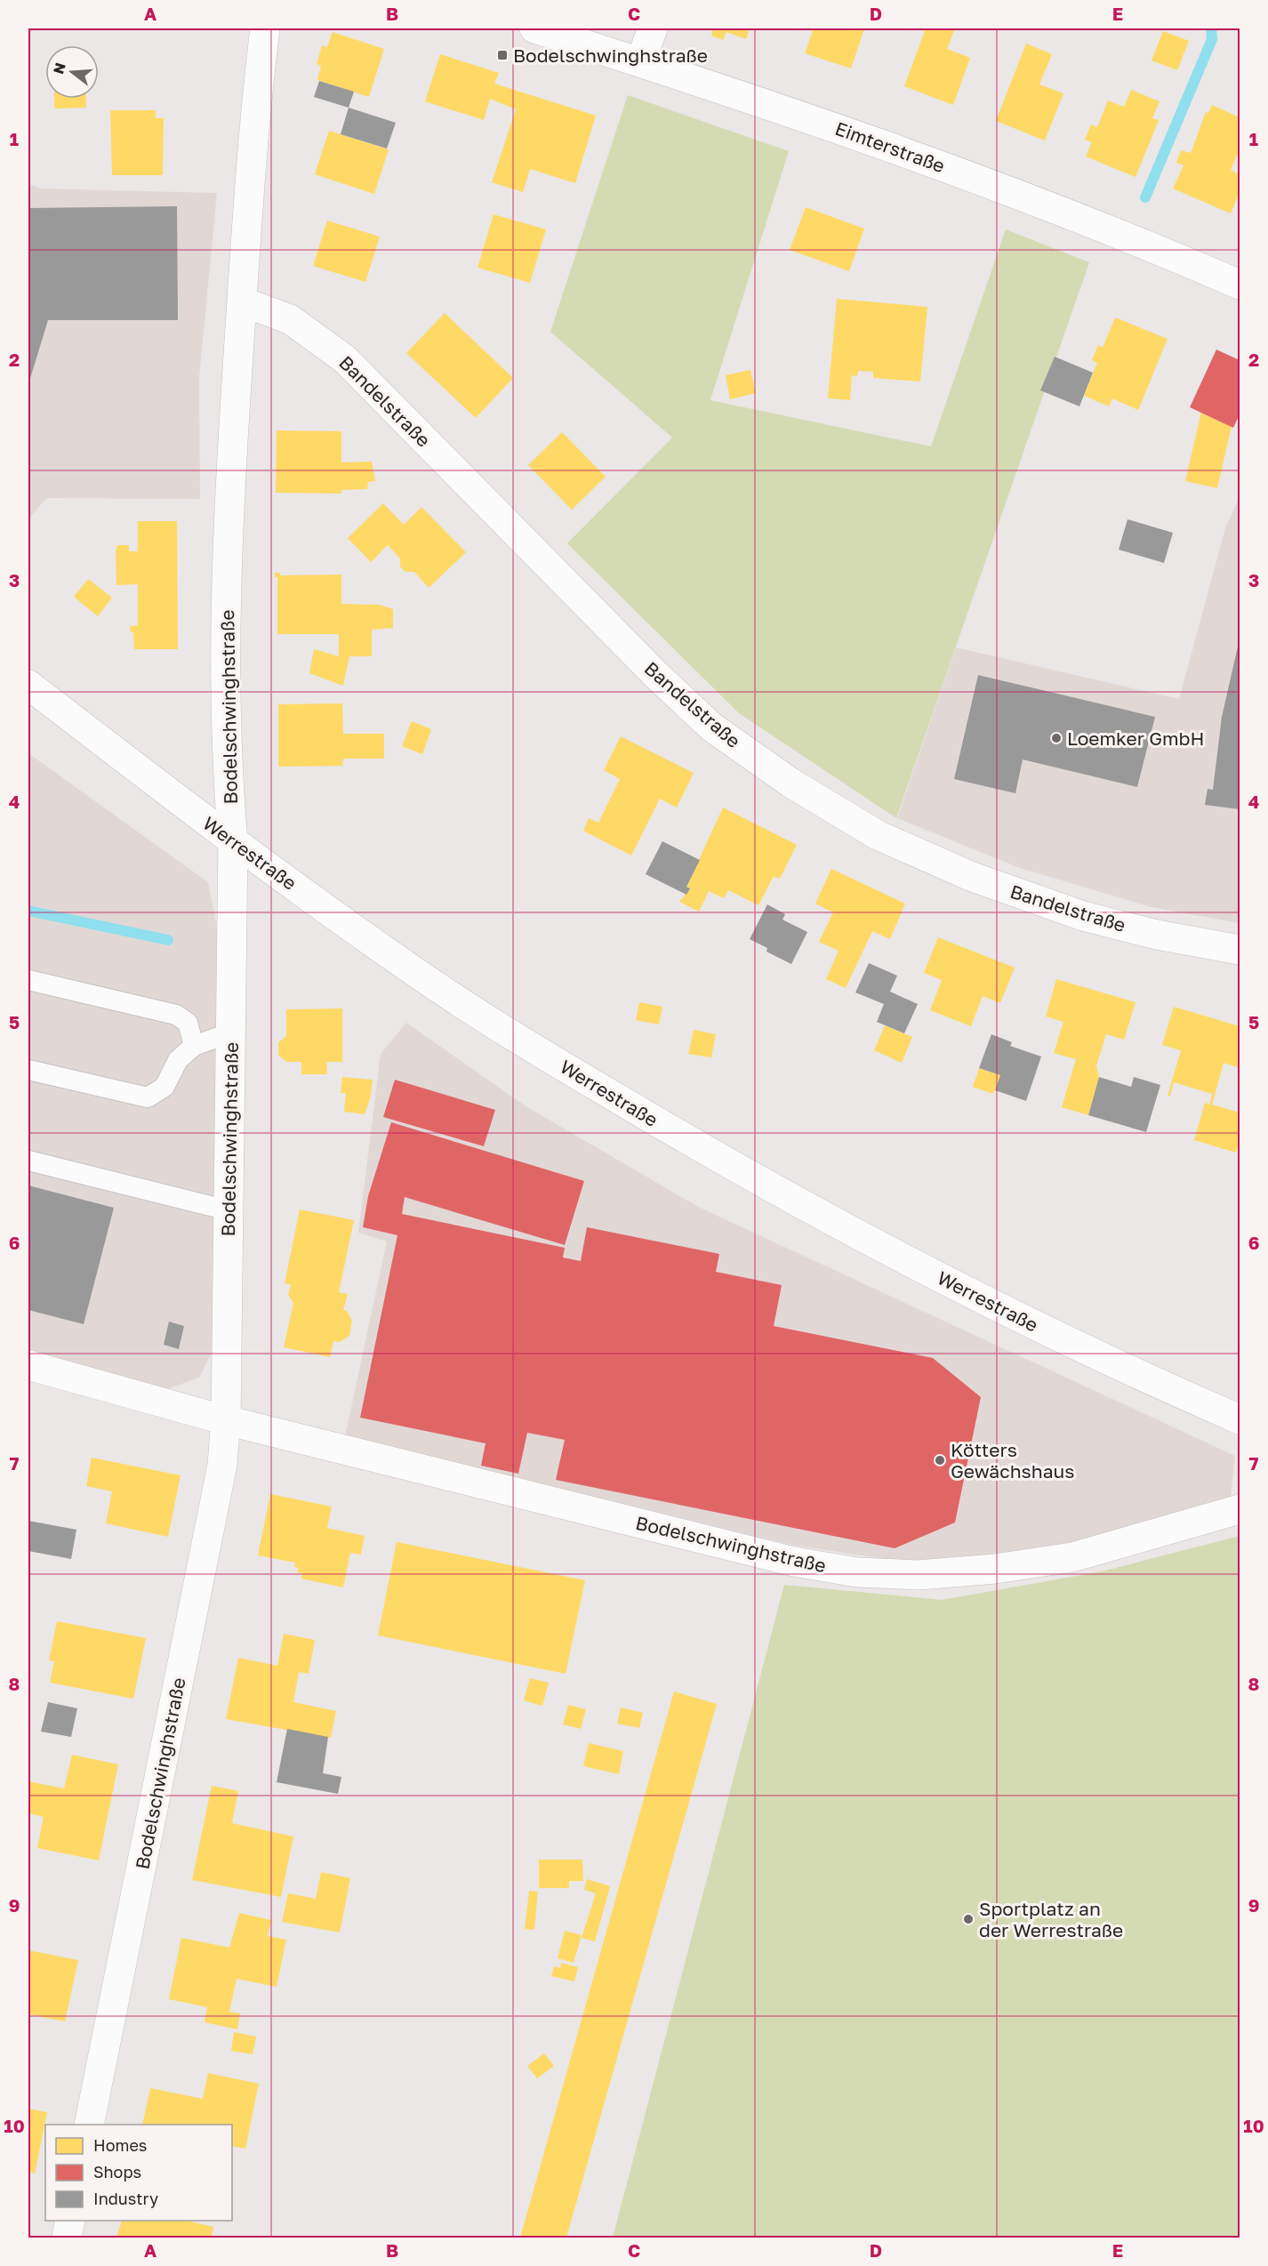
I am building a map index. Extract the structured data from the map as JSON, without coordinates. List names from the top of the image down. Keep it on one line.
{"streets":{"street":["Eimterstraße","Bandelstraße","Bodelschwinghstraße","Werrestraße"]},"crossings":[["Bandelstraße","Bodelschwinghstraße"],["Bodelschwinghstraße","Werrestraße"]],"places":{"transit":["Bodelschwinghstraße"],"other":["Loemker GmbH","Kötters Gewächshaus","Sportplatz an der Werrestraße"]},"legend":["Homes","Shops","Industry"],"north":"left","grid":{"columns":["A","B","C","D","E"],"rows":["1","2","3","4","5","6","7","8","9","10"]}}
